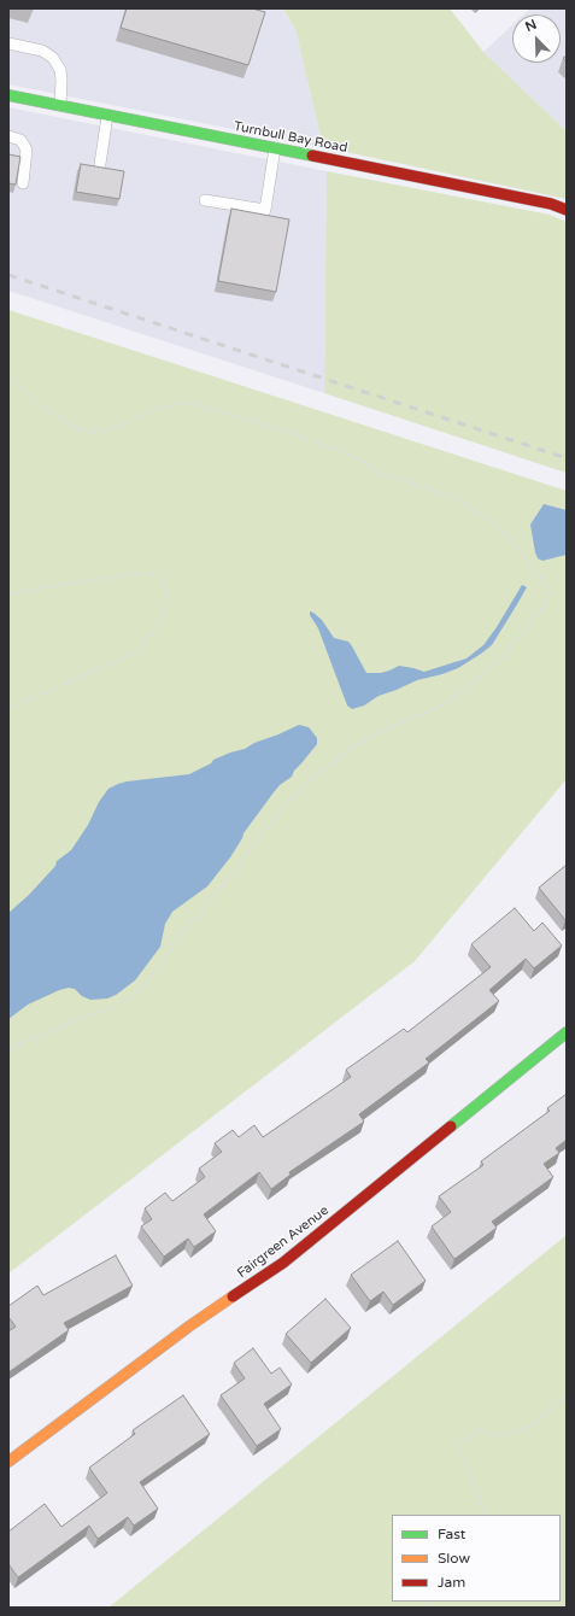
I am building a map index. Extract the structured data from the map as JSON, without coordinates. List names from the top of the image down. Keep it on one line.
{"streets":{"street":["Turnbull Bay Road","Fairgreen Avenue"]},"legend":["Fast","Slow","Jam"],"north":"top left"}
